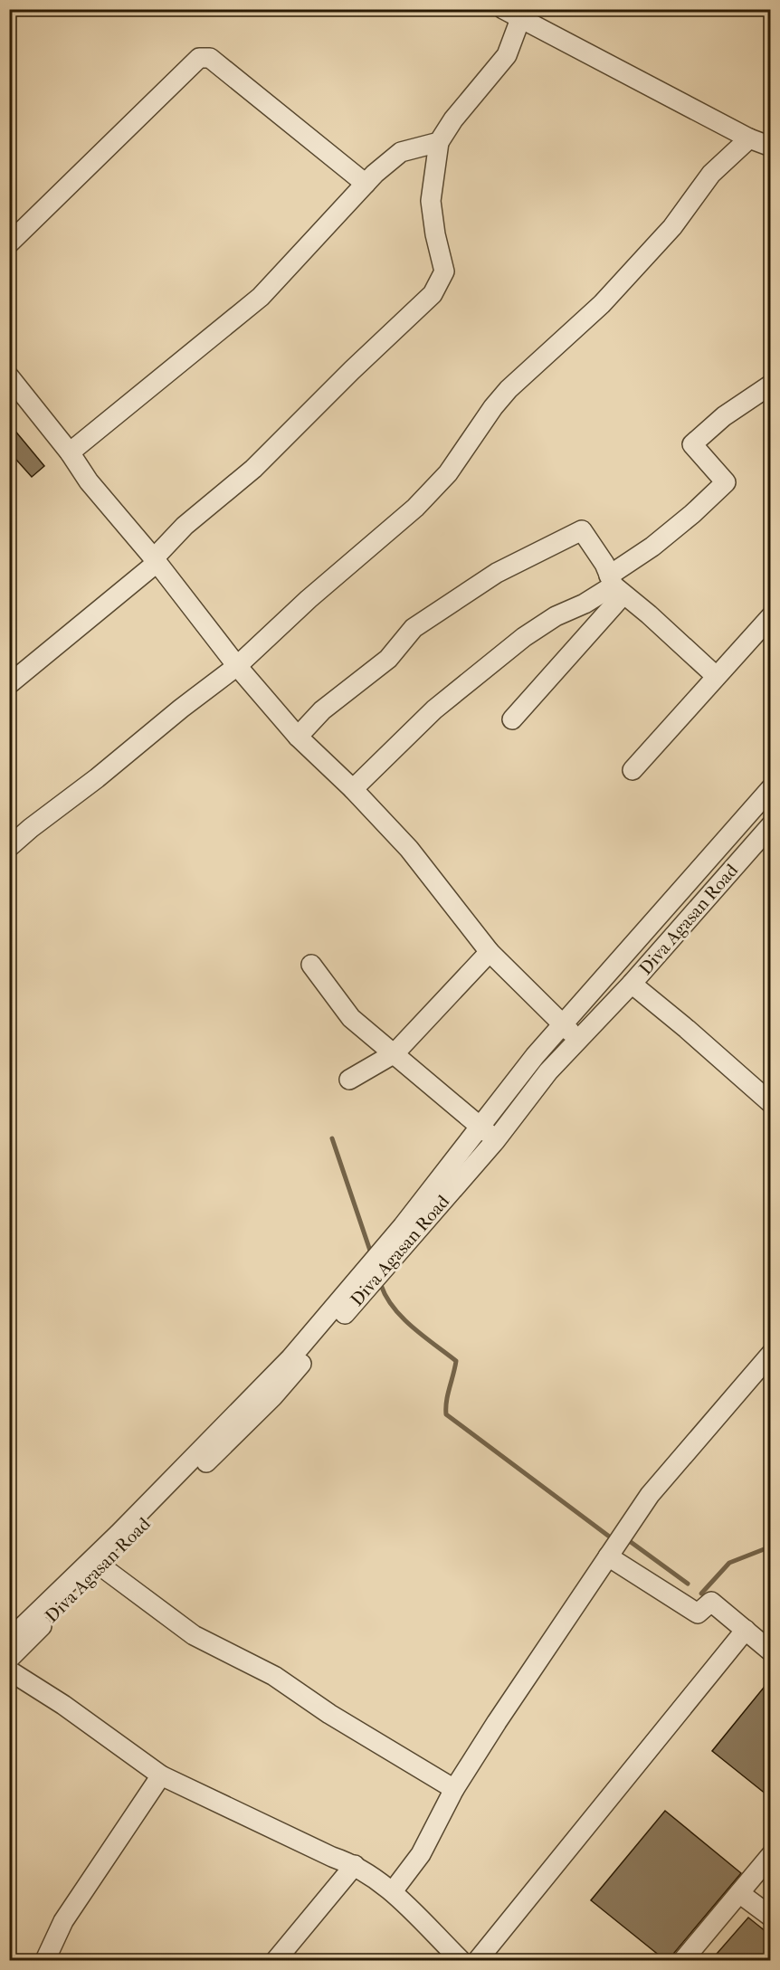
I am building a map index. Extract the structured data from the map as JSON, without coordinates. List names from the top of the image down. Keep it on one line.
{"streets":{"street":["Diva Agasan Road"]}}
